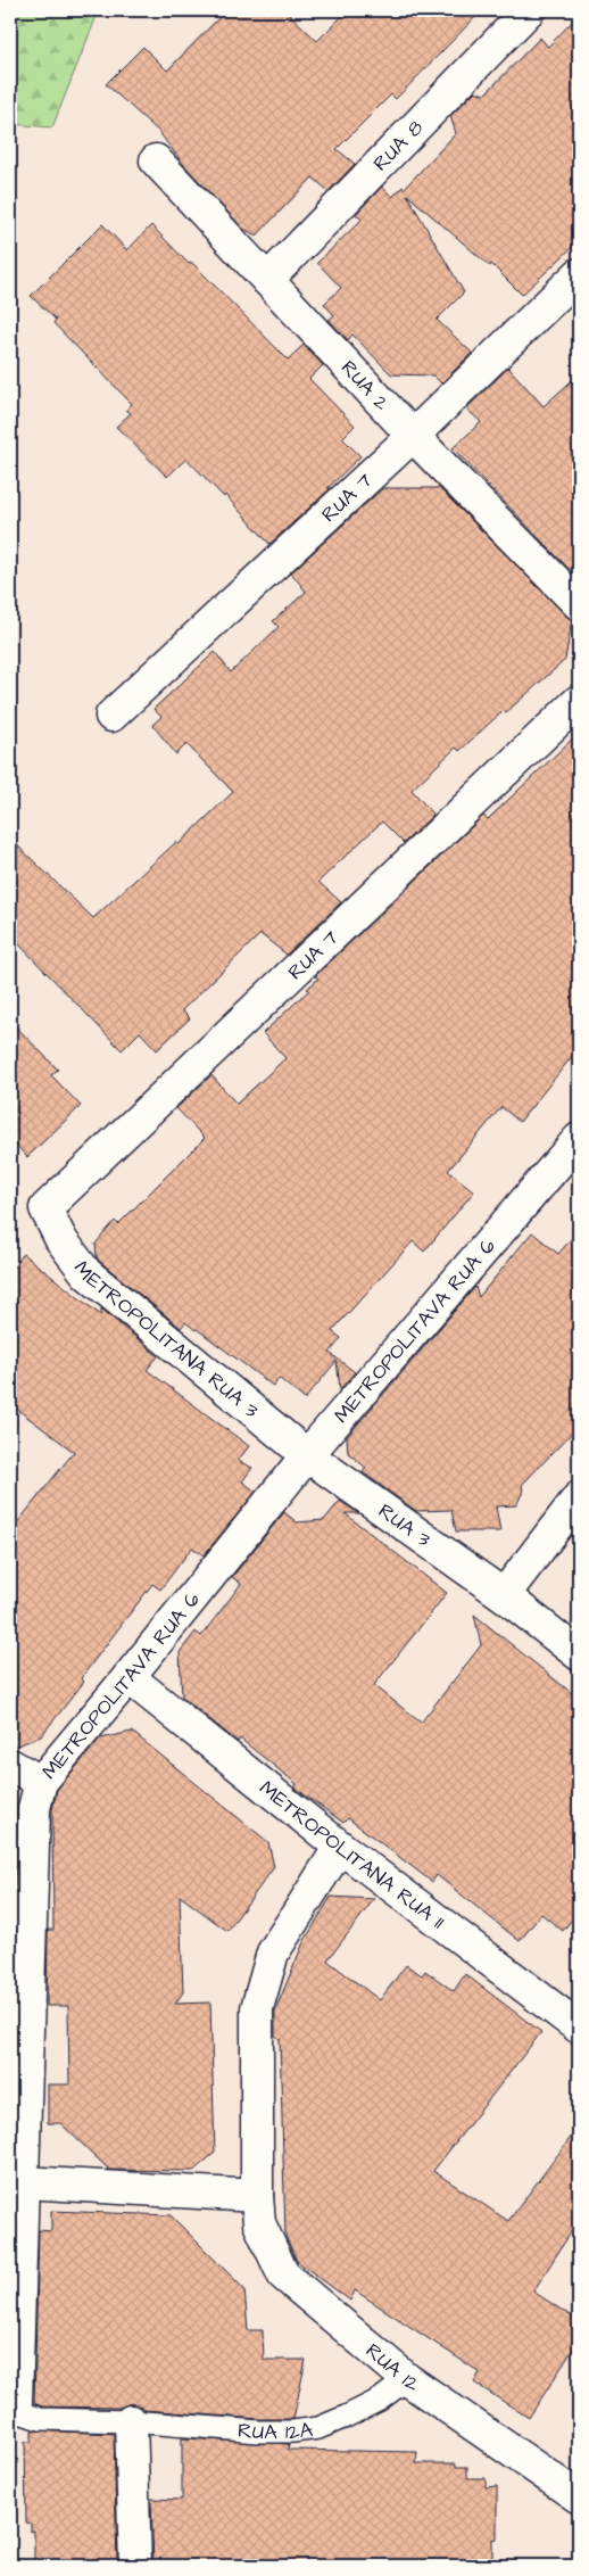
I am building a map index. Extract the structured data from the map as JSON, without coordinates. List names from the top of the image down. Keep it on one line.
{"streets":{"street":["RUA 8","RUA 2","RUA 7","METROPOLITAVA RUA 6","METROPOLITANA RUA 3","RUA 3","METROPOLITANA RUA 11","RUA 12"],"lane":["RUA 12A"]},"crossings":[["RUA 8","RUA 2"],["RUA 2","RUA 7"],["RUA 7","METROPOLITANA RUA 3"],["METROPOLITAVA RUA 6","METROPOLITANA RUA 3"],["METROPOLITAVA RUA 6","RUA 3"],["METROPOLITAVA RUA 6","METROPOLITANA RUA 11"],["METROPOLITAVA RUA 6","RUA 12A"],["METROPOLITANA RUA 3","RUA 3"],["METROPOLITANA RUA 11","RUA 12"],["RUA 12","RUA 12A"]]}
